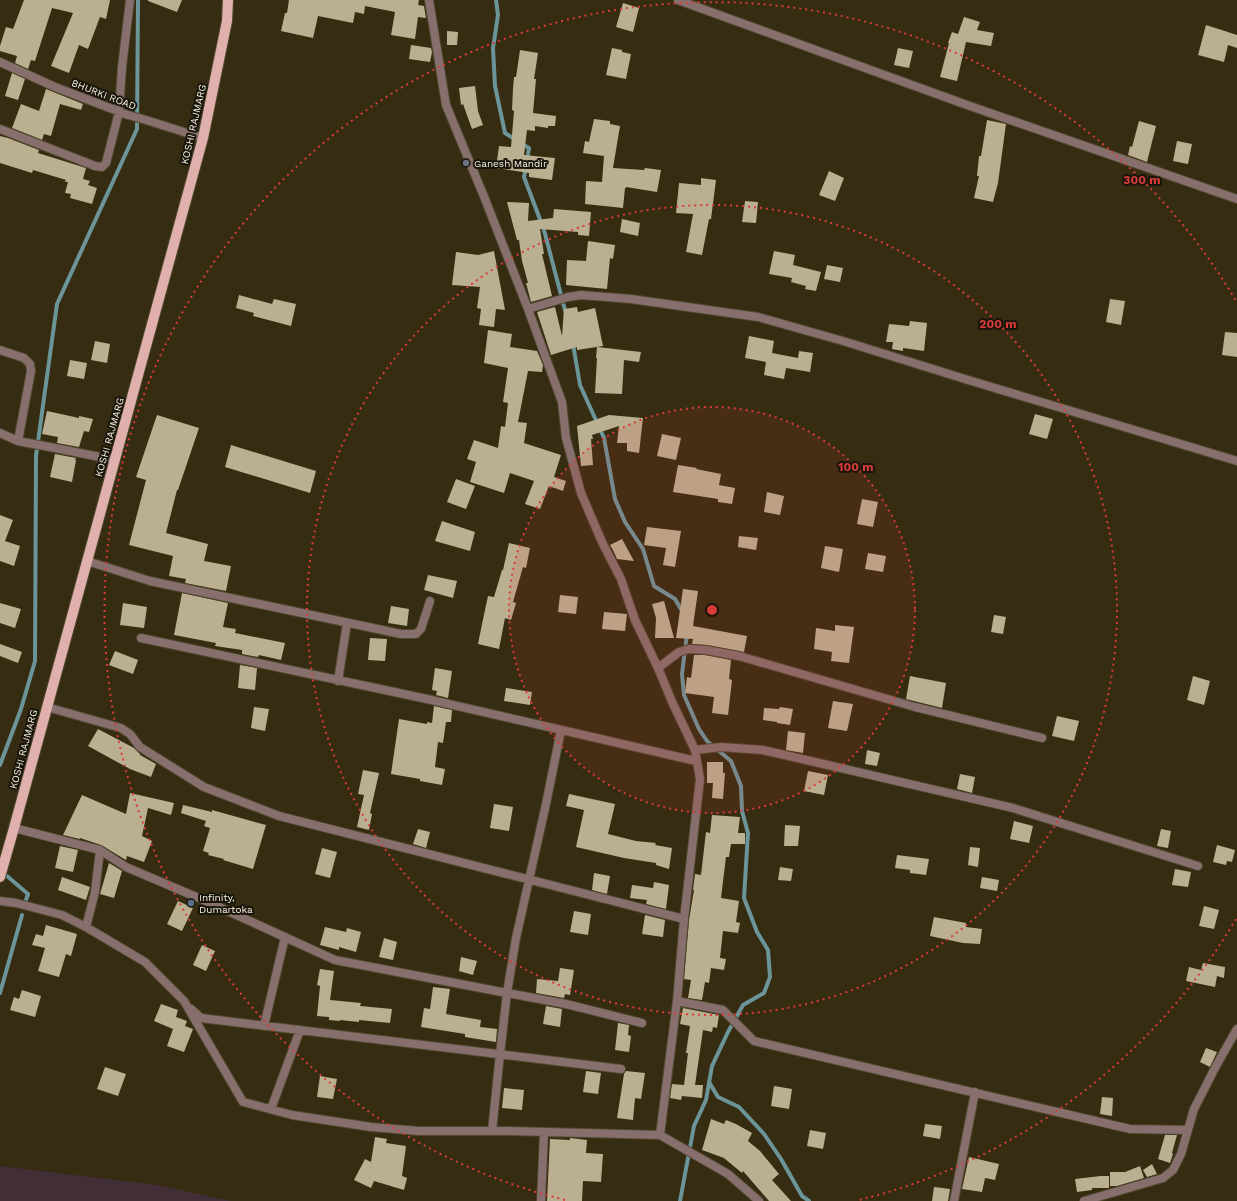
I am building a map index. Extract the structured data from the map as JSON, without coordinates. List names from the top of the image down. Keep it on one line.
{"streets":{"main road":["KOSHI RAJMARG"],"street":["BHURKI ROAD"]},"crossings":[["BHURKI ROAD","KOSHI RAJMARG"]],"places":["Ganesh Mandir","Infinity, Dumartoka"],"rings":["300 m","200 m","100 m"]}
